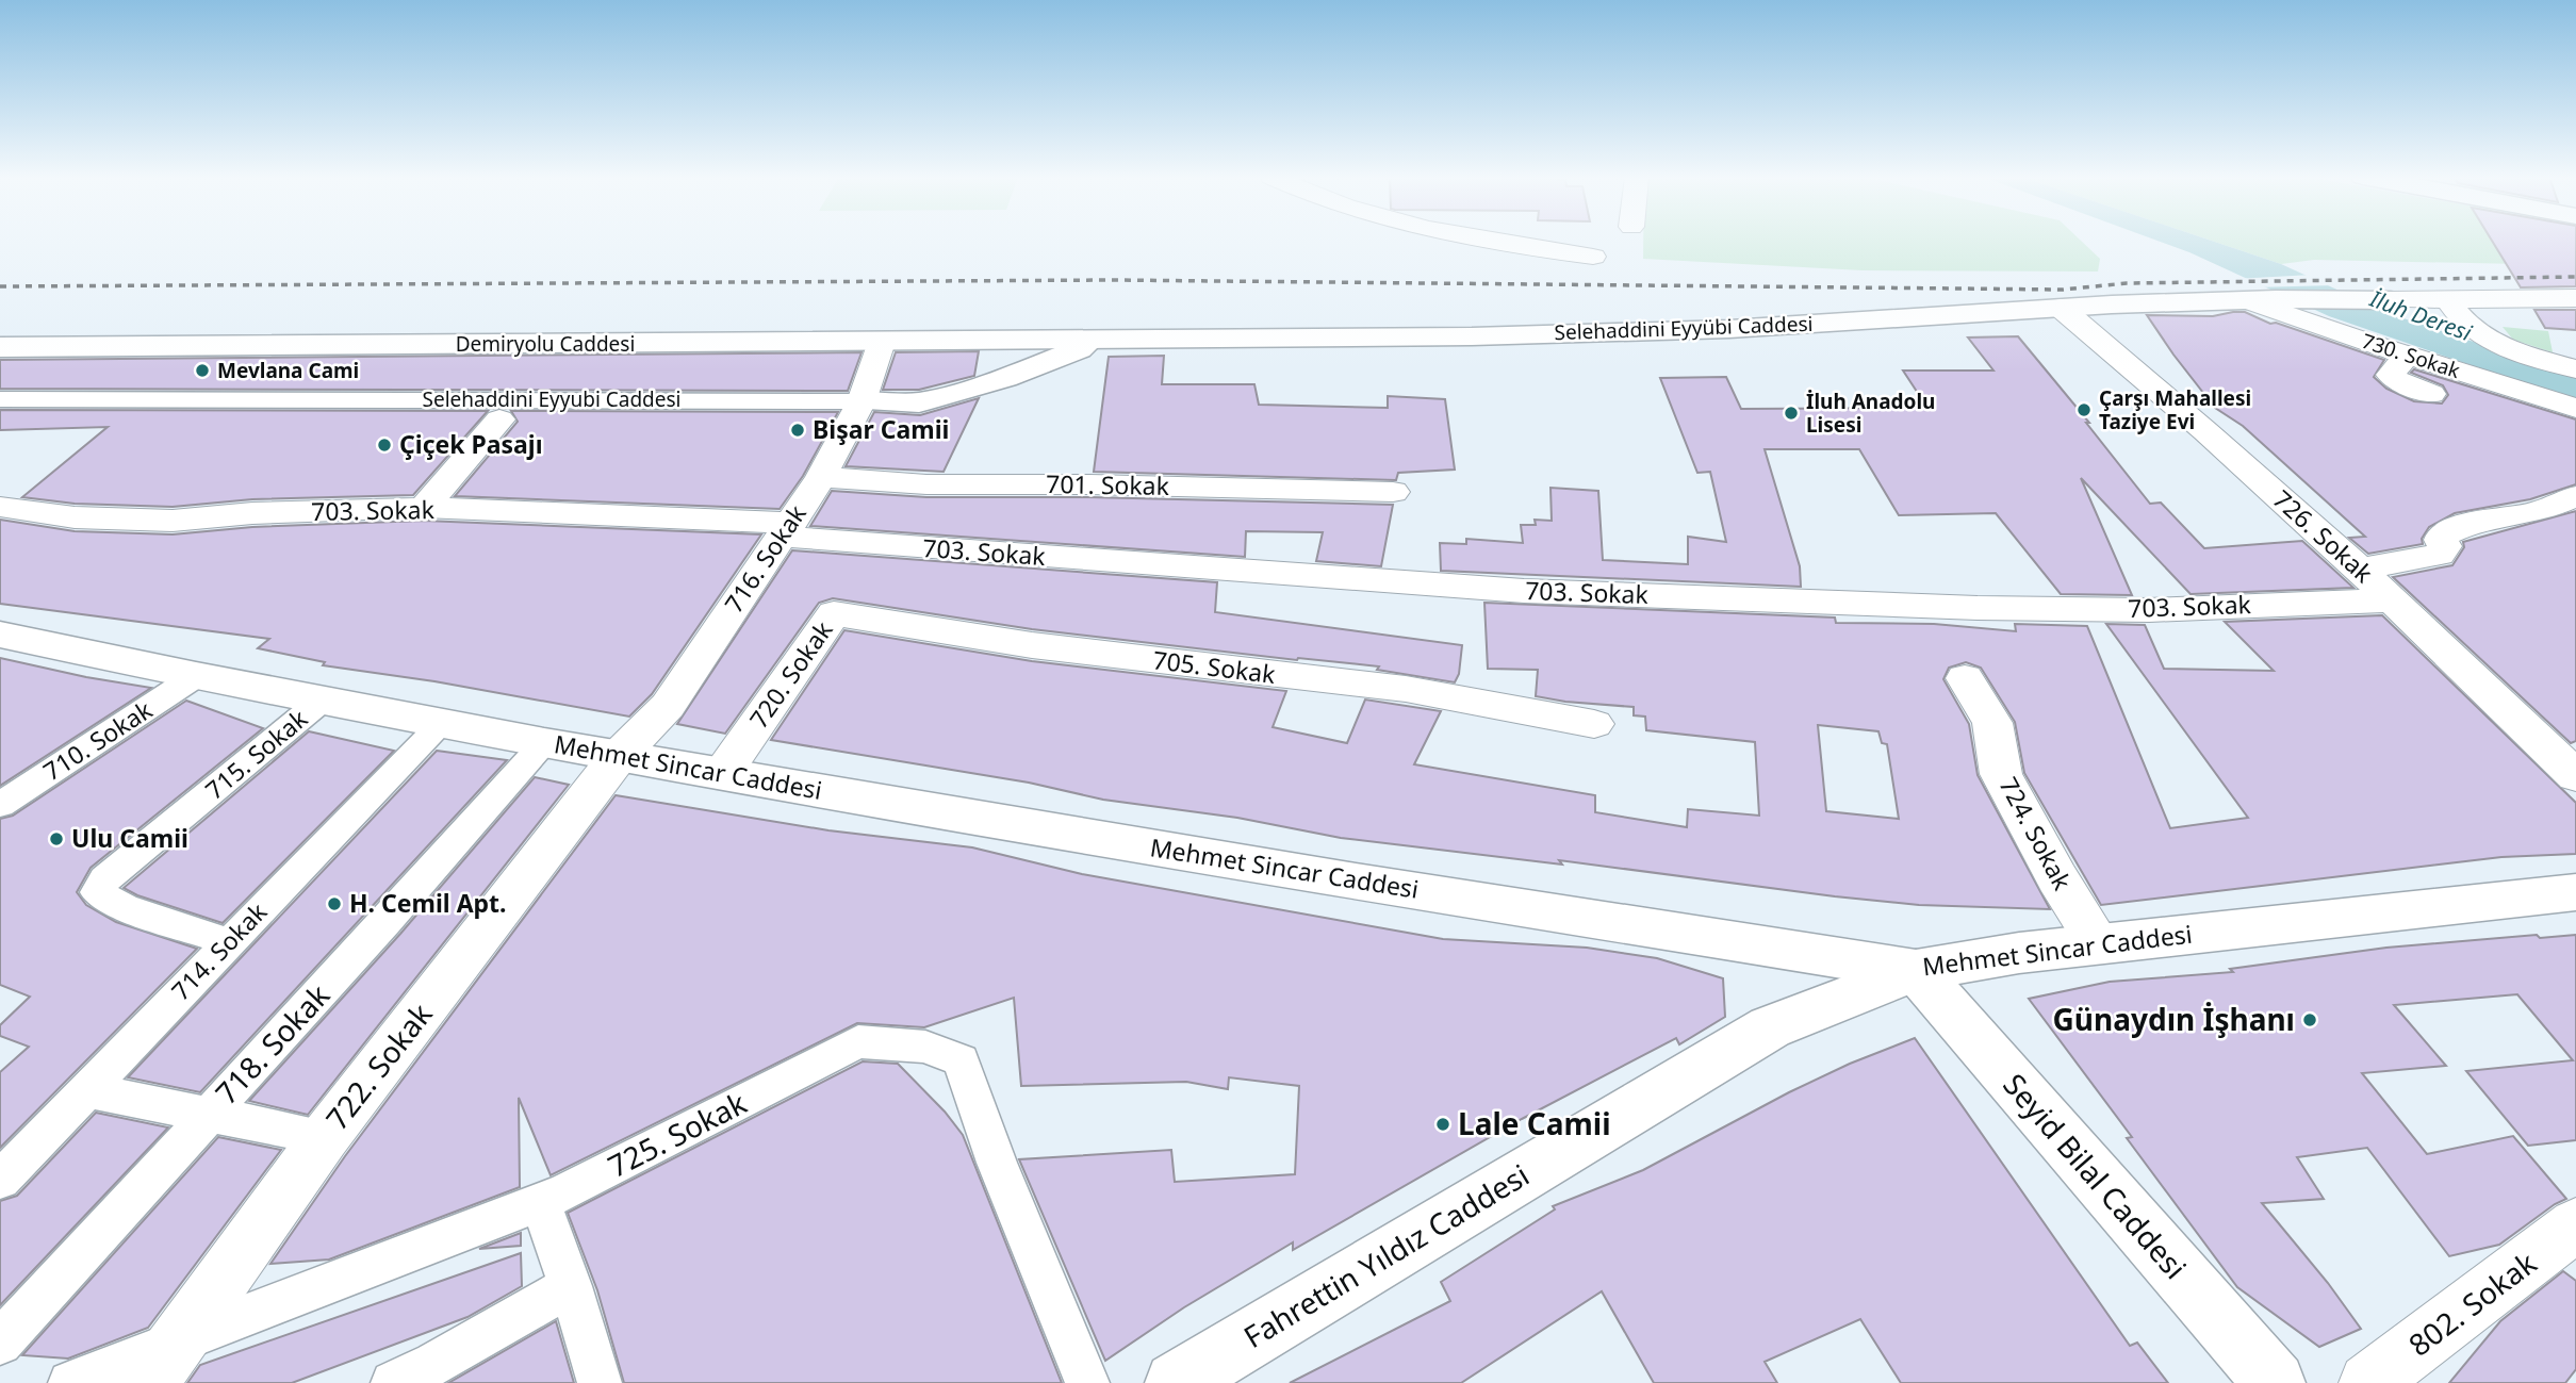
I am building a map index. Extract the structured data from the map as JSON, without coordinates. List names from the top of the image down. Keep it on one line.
{"streets":{"main road":["Selehaddini Eyyübi Caddesi","Demiryolu Caddesi","Selehaddini Eyyubi Caddesi","Mehmet Sincar Caddesi","Seyid Bilal Caddesi","Fahrettin Yıldız Caddesi"],"street":["730. Sokak","701. Sokak","703. Sokak","726. Sokak","716. Sokak","705. Sokak","720. Sokak","710. Sokak","715. Sokak","724. Sokak","714. Sokak","718. Sokak","722. Sokak","725. Sokak","802. Sokak"]},"crossings":[["Selehaddini Eyyübi Caddesi","Demiryolu Caddesi"],["Selehaddini Eyyübi Caddesi","730. Sokak"],["Selehaddini Eyyübi Caddesi","Selehaddini Eyyubi Caddesi"],["Selehaddini Eyyübi Caddesi","726. Sokak"],["Demiryolu Caddesi","Selehaddini Eyyubi Caddesi"],["Demiryolu Caddesi","716. Sokak"],["Selehaddini Eyyubi Caddesi","716. Sokak"],["701. Sokak","716. Sokak"],["703. Sokak","726. Sokak"],["703. Sokak","716. Sokak"],["716. Sokak","Mehmet Sincar Caddesi"],["716. Sokak","722. Sokak"],["705. Sokak","720. Sokak"],["720. Sokak","Mehmet Sincar Caddesi"],["710. Sokak","Mehmet Sincar Caddesi"],["715. Sokak","Mehmet Sincar Caddesi"],["715. Sokak","714. Sokak"],["Mehmet Sincar Caddesi","724. Sokak"],["Mehmet Sincar Caddesi","714. Sokak"],["Mehmet Sincar Caddesi","718. Sokak"],["Mehmet Sincar Caddesi","722. Sokak"],["Mehmet Sincar Caddesi","Seyid Bilal Caddesi"],["Mehmet Sincar Caddesi","Fahrettin Yıldız Caddesi"],["722. Sokak","725. Sokak"],["Seyid Bilal Caddesi","Fahrettin Yıldız Caddesi"]],"water":["İluh Deresi"],"places":["Mevlana Cami","Çarşı Mahallesi Taziye Evi","İluh Anadolu Lisesi","Bişar Camii","Çiçek Pasajı","Ulu Camii","H. Cemil Apt.","Günaydın İşhanı","Lale Camii"]}
